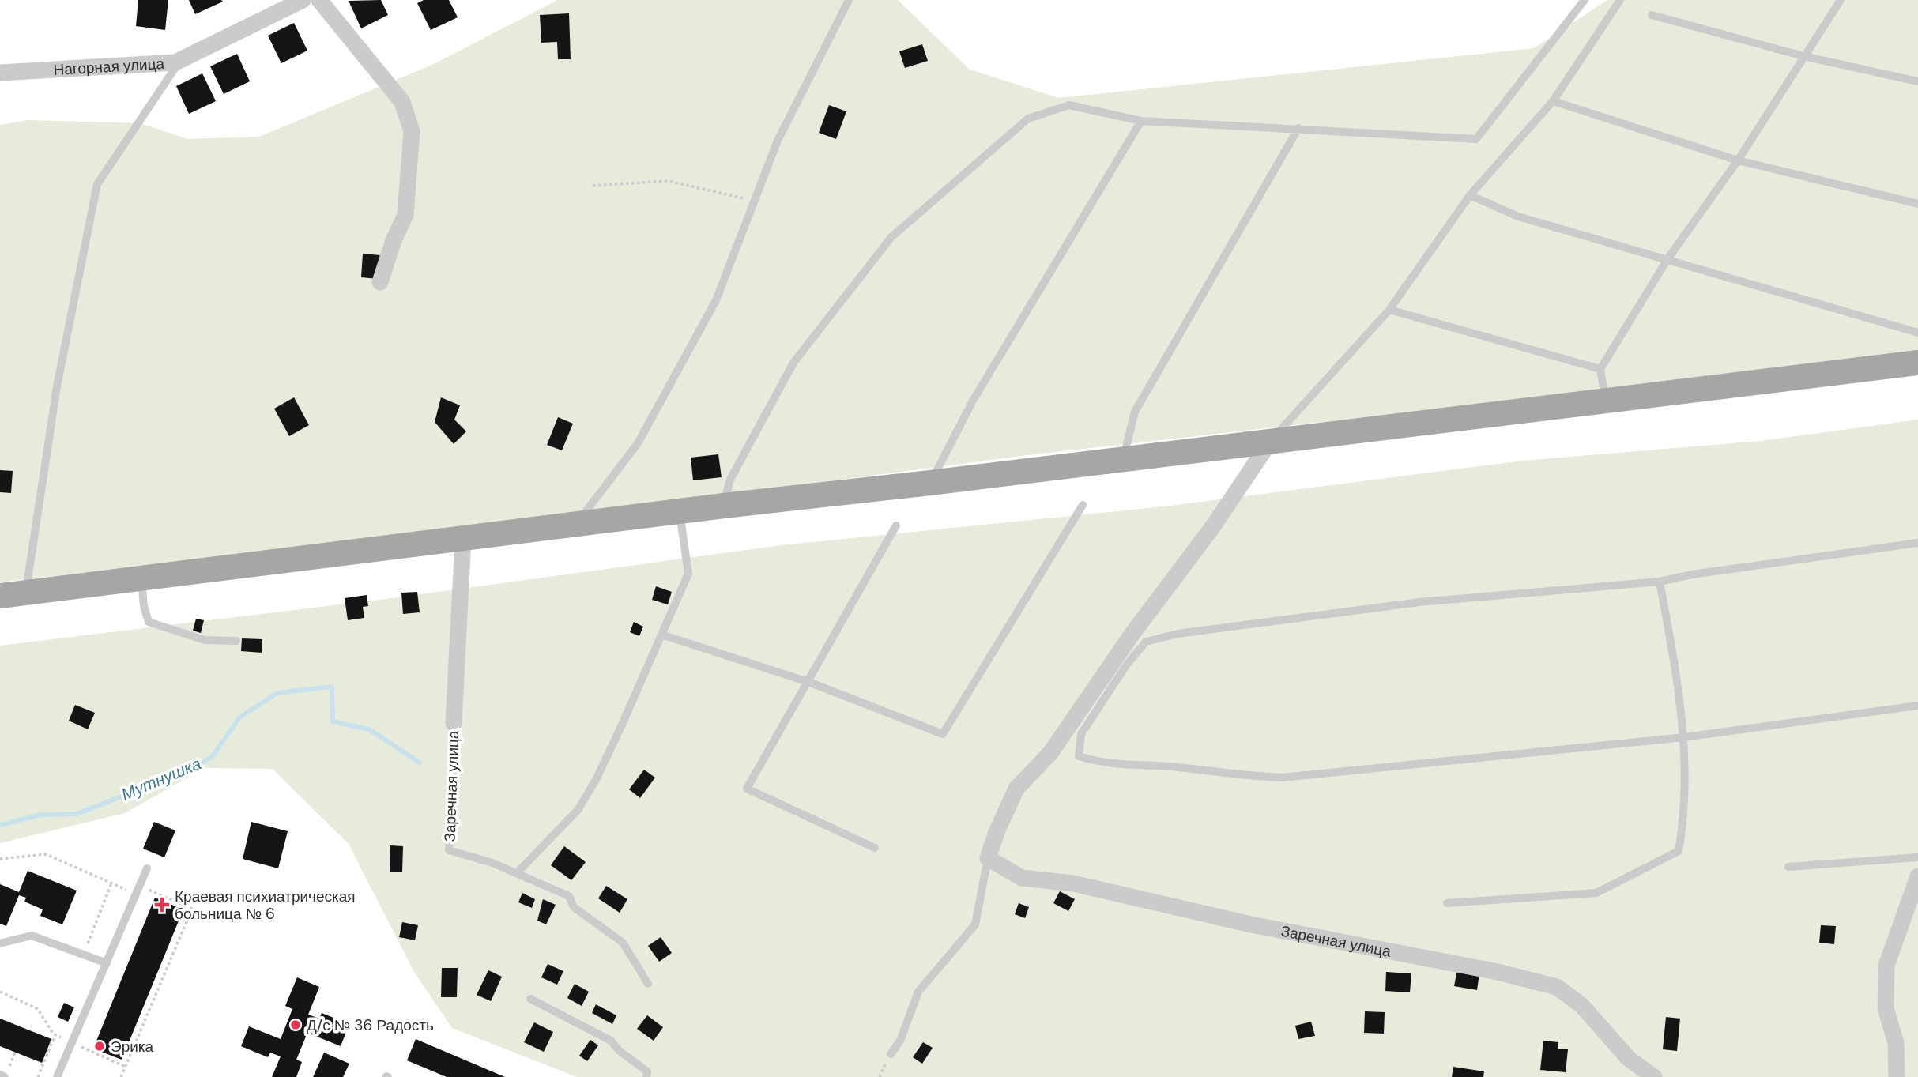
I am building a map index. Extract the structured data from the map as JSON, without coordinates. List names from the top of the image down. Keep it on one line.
{"streets":{"street":["Нагорная улица","Заречная улица"]},"water":["Мутнушка"],"places":{"health":["Краевая психиатрическая больница № 6"],"other":["Д/с № 36 Радость","Эрика"]}}
